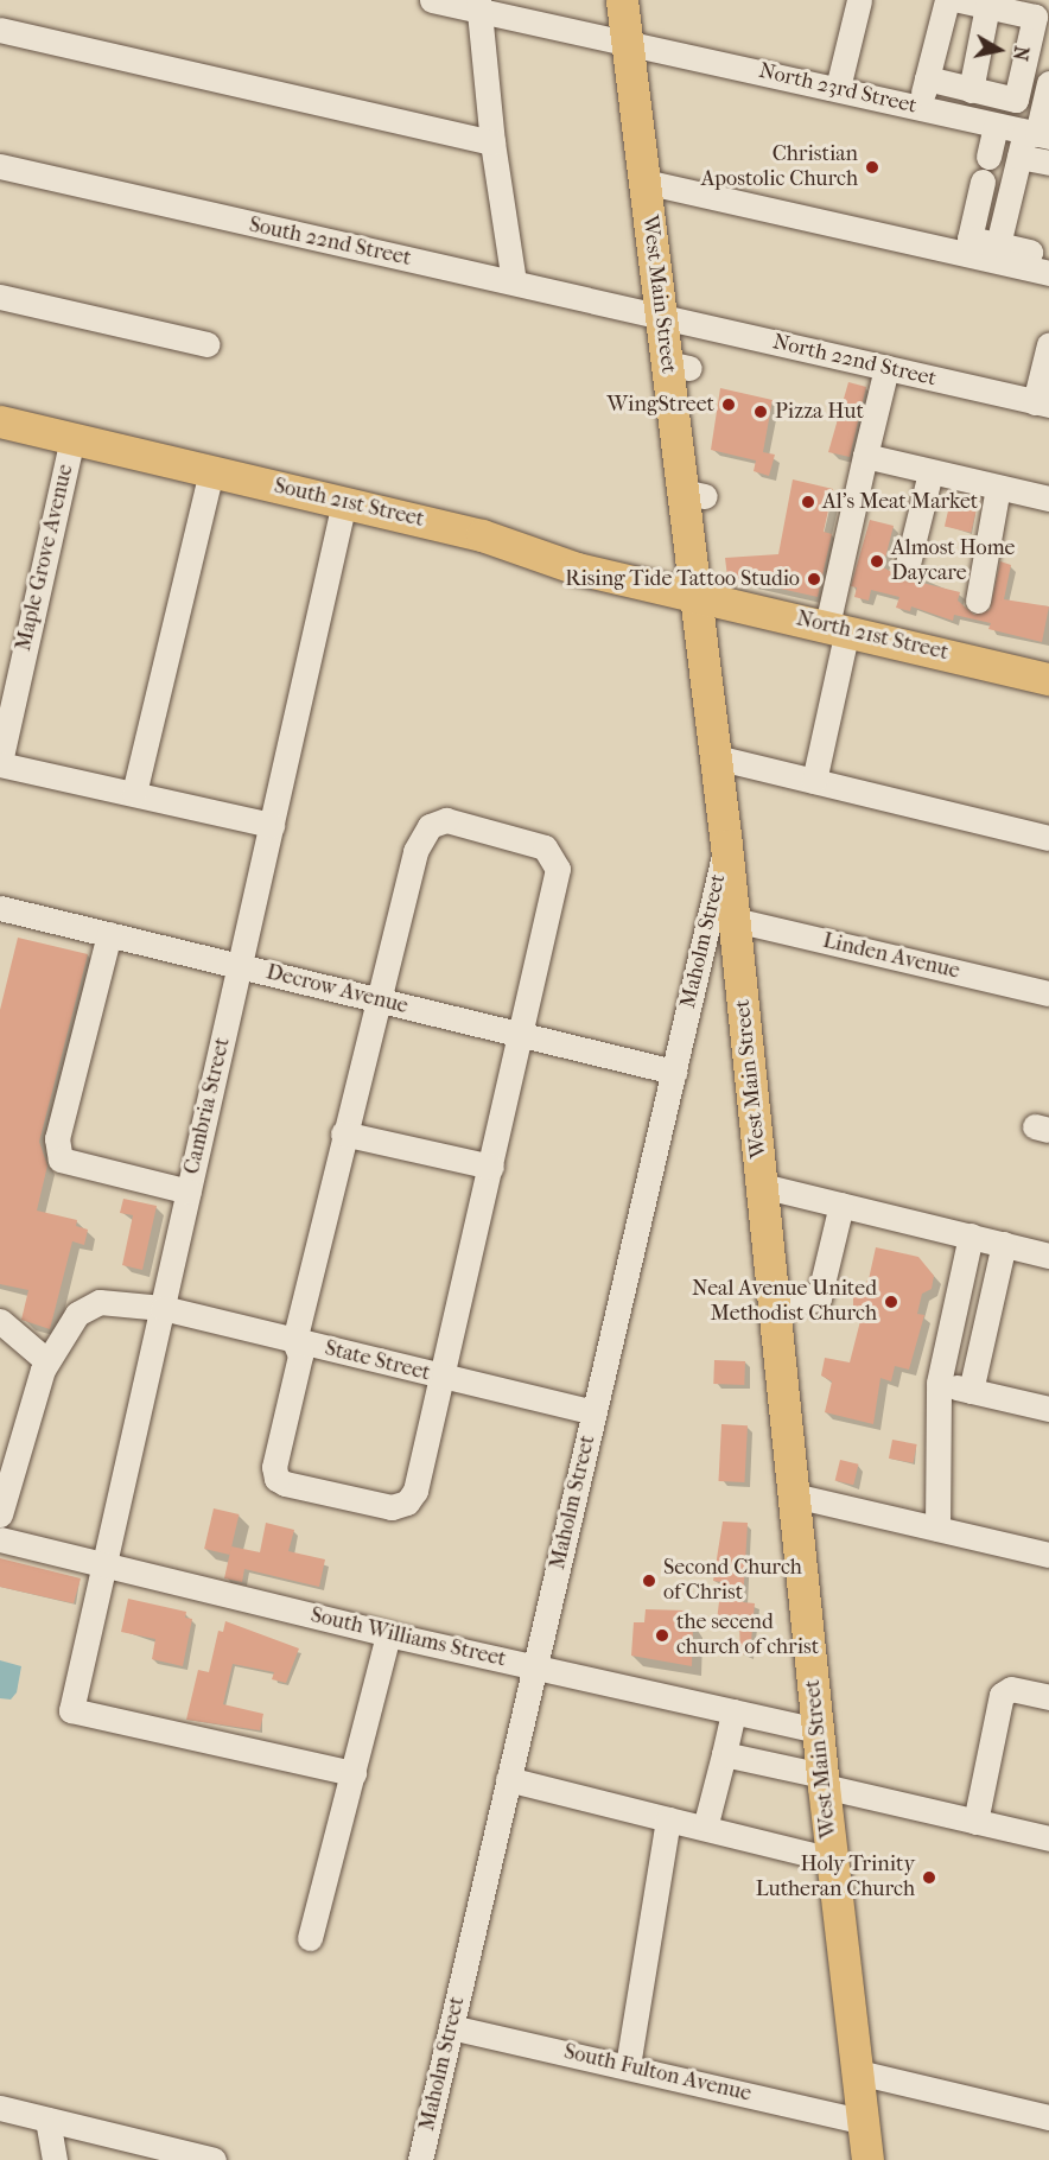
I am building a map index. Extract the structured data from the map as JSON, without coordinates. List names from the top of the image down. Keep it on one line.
{"streets":{"main road":["West Main Street","South 21st Street","North 21st Street"],"street":["North 23rd Street","South 22nd Street","North 22nd Street","Maple Grove Avenue","Maholm Street","Linden Avenue","Decrow Avenue","Cambria Street","State Street","South Williams Street","South Fulton Avenue"]},"crossings":[["North 23rd Street","West Main Street"],["South 22nd Street","West Main Street"],["South 22nd Street","North 22nd Street"],["West Main Street","North 22nd Street"],["West Main Street","South 21st Street"],["West Main Street","North 21st Street"],["West Main Street","Maholm Street"],["West Main Street","Linden Avenue"],["West Main Street","South Williams Street"],["West Main Street","South Fulton Avenue"],["South 21st Street","Maple Grove Avenue"],["South 21st Street","North 21st Street"],["South 21st Street","Cambria Street"],["Maholm Street","Decrow Avenue"],["Maholm Street","State Street"],["Maholm Street","South Williams Street"],["Maholm Street","South Fulton Avenue"],["Decrow Avenue","Cambria Street"],["Cambria Street","State Street"],["Cambria Street","South Williams Street"]],"places":["Christian Apostolic Church","WingStreet","Pizza Hut","Al's Meat Market","Almost Home Daycare","Rising Tide Tattoo Studio","Neal Avenue United Methodist Church","Second Church of Christ","the secend church of christ","Holy Trinity Lutheran Church"],"north":"right"}
